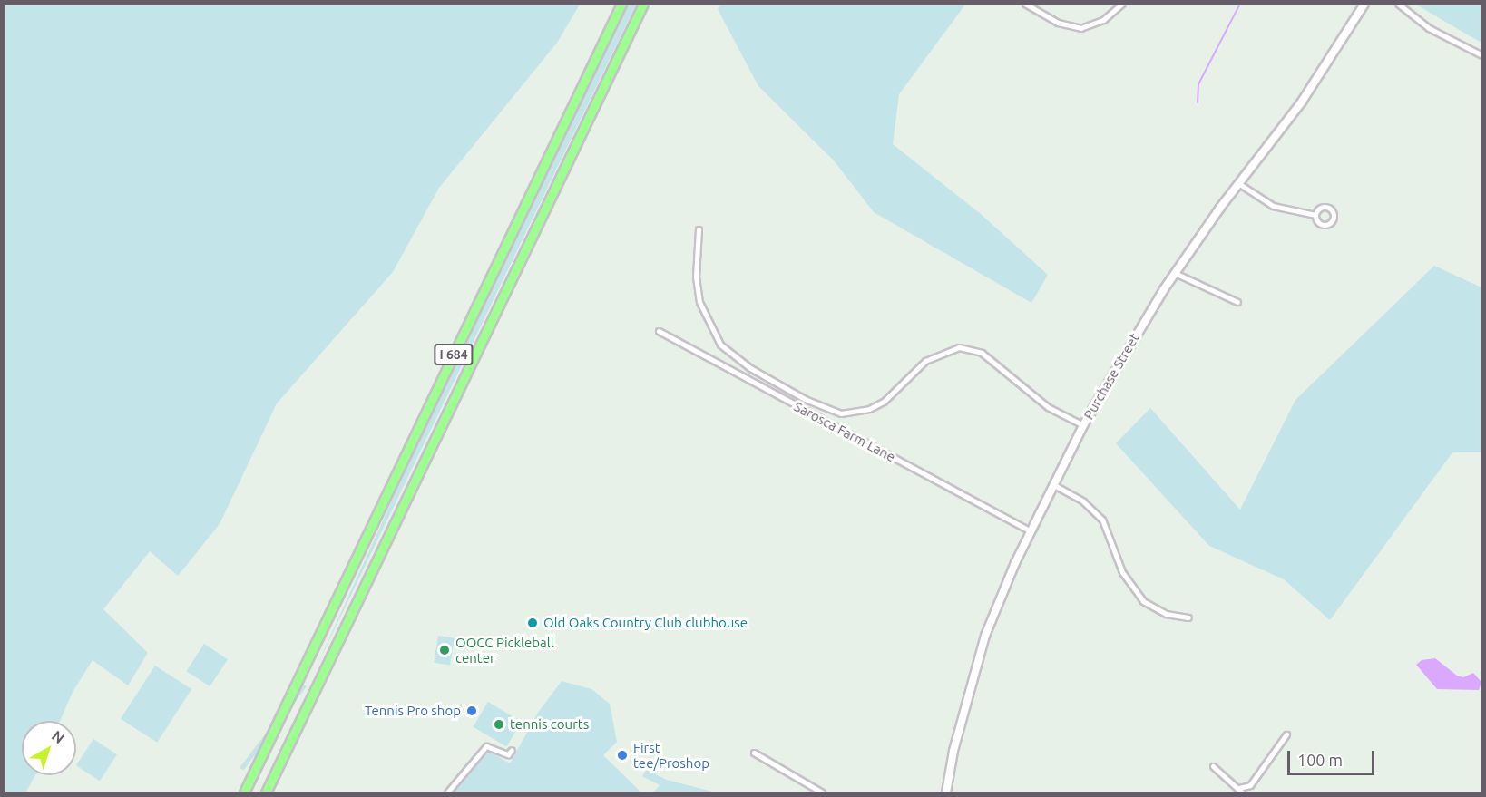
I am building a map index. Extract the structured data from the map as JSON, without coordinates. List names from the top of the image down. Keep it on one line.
{"streets":{"highway":["I 684"],"main road":["Purchase Street"],"street":["Sarosca Farm Lane"]},"crossings":[["Purchase Street","Sarosca Farm Lane"]],"places":["Old Oaks Country Club clubhouse","OOCC Pickleball center","Tennis Pro shop","tennis courts","First tee/Proshop"],"scale_bar":"100 m","north":"top right"}
